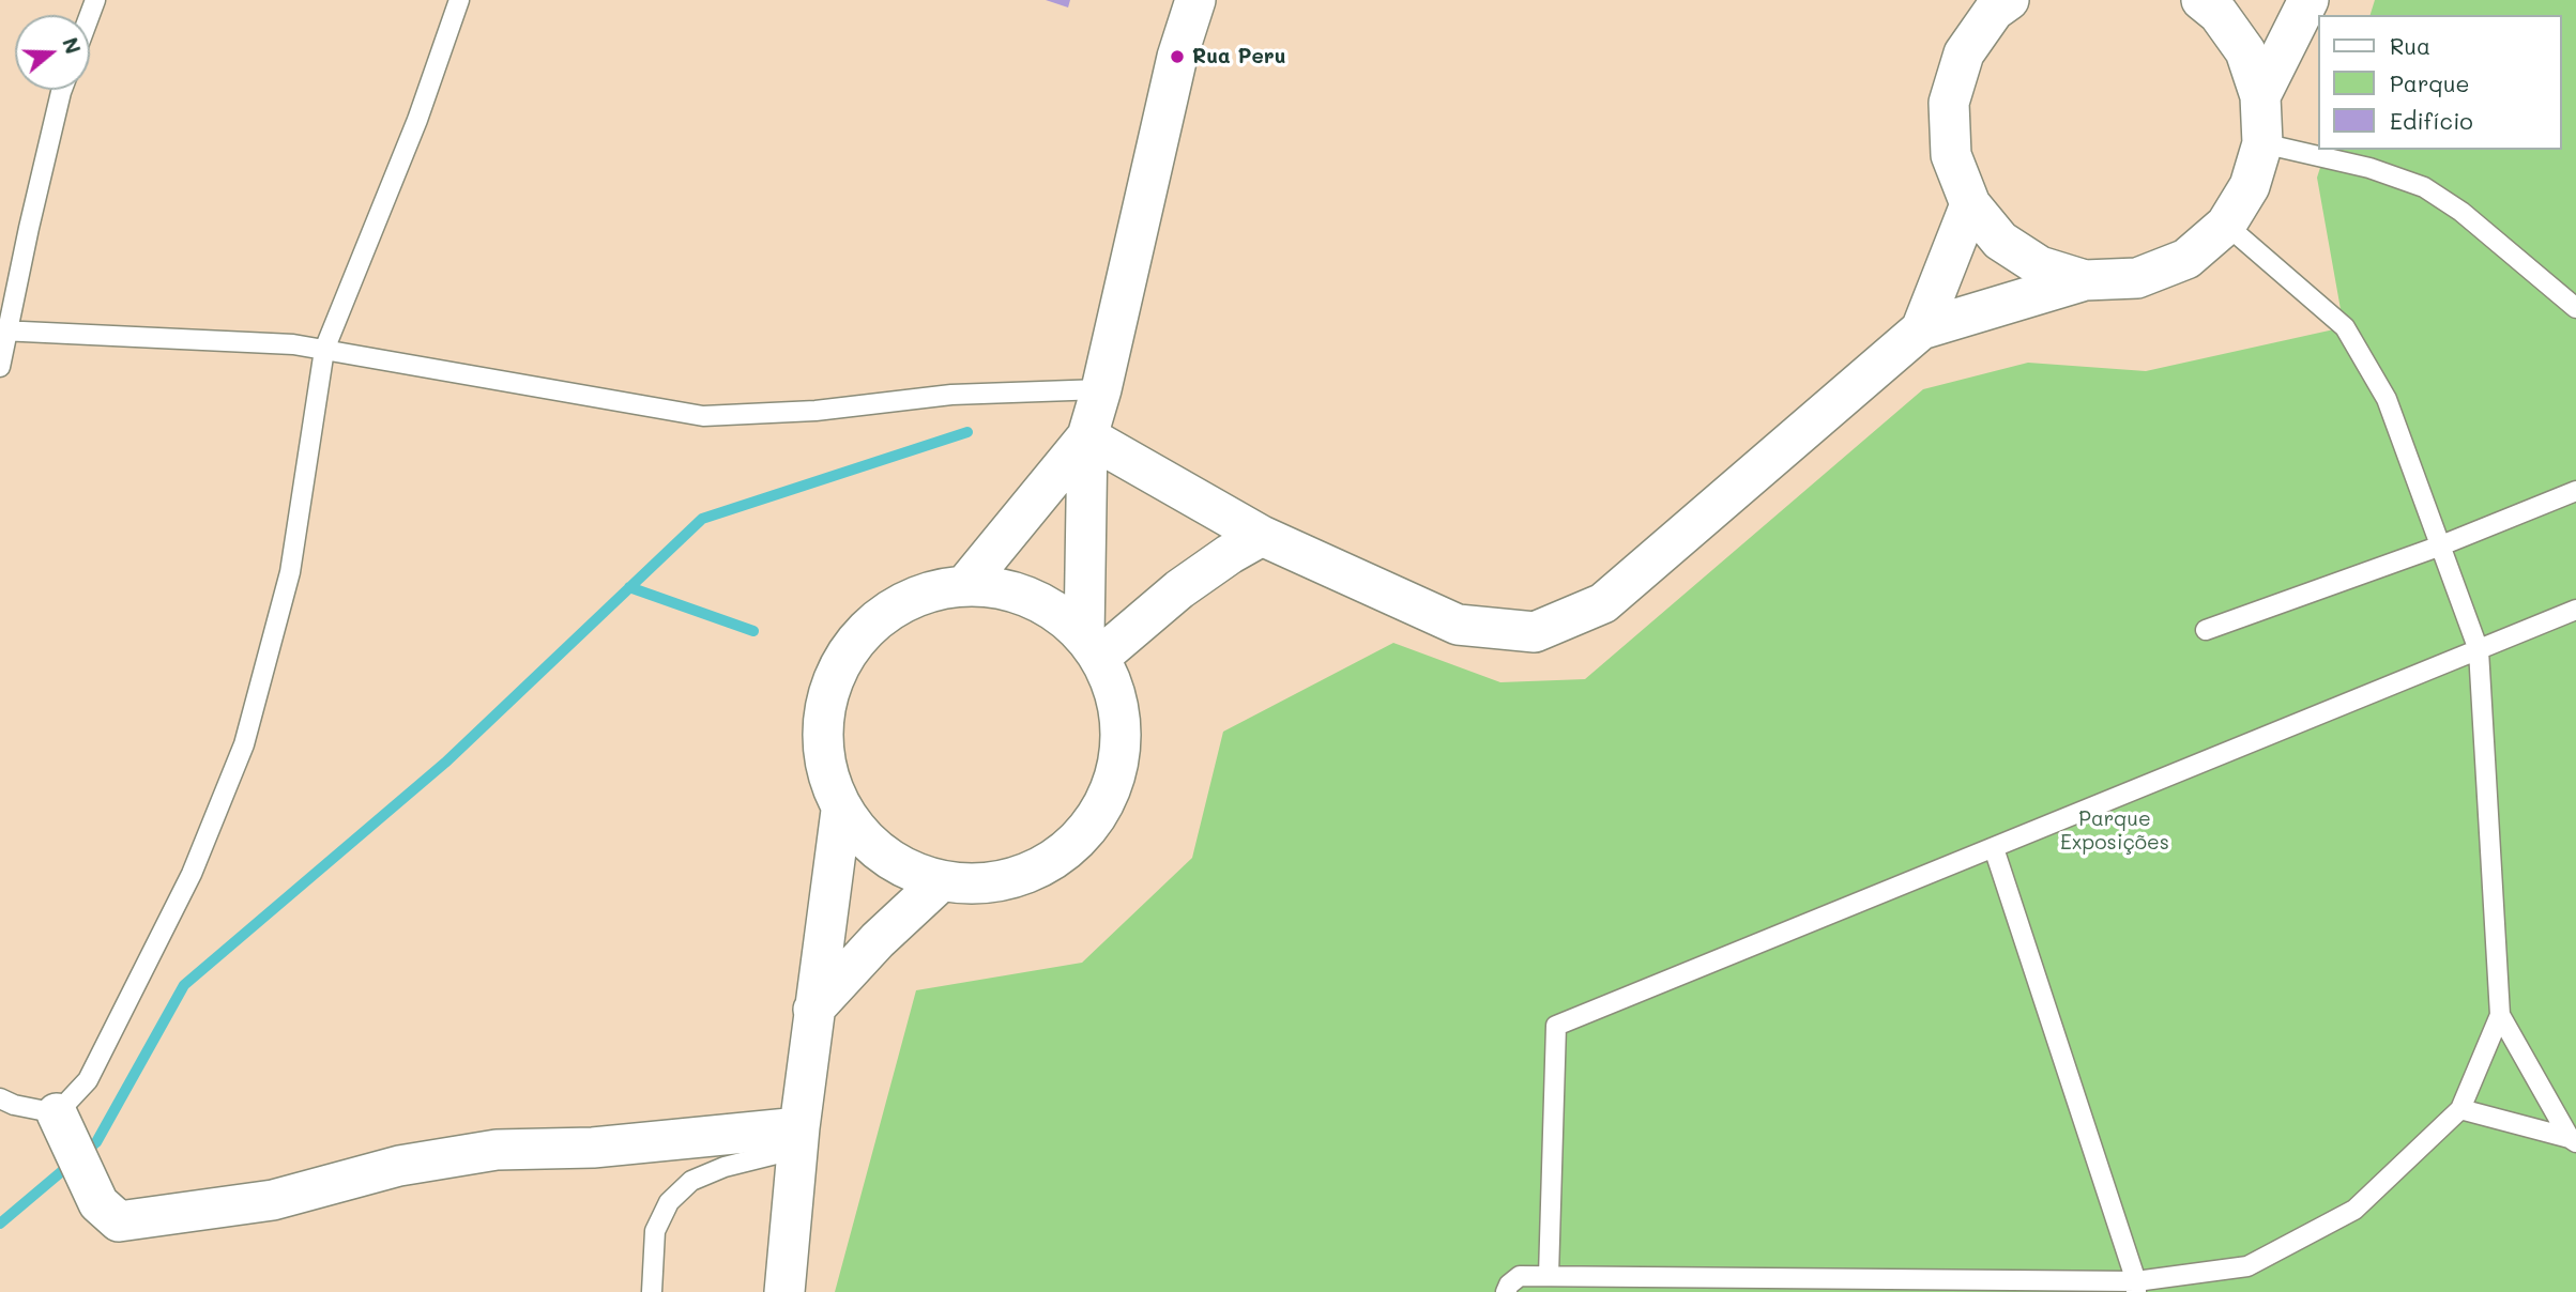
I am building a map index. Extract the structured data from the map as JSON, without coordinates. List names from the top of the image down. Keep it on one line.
{"parks":["Parque Exposições"],"places":["Rua Peru"],"legend":["Rua","Parque","Edifício"],"north":"right"}
